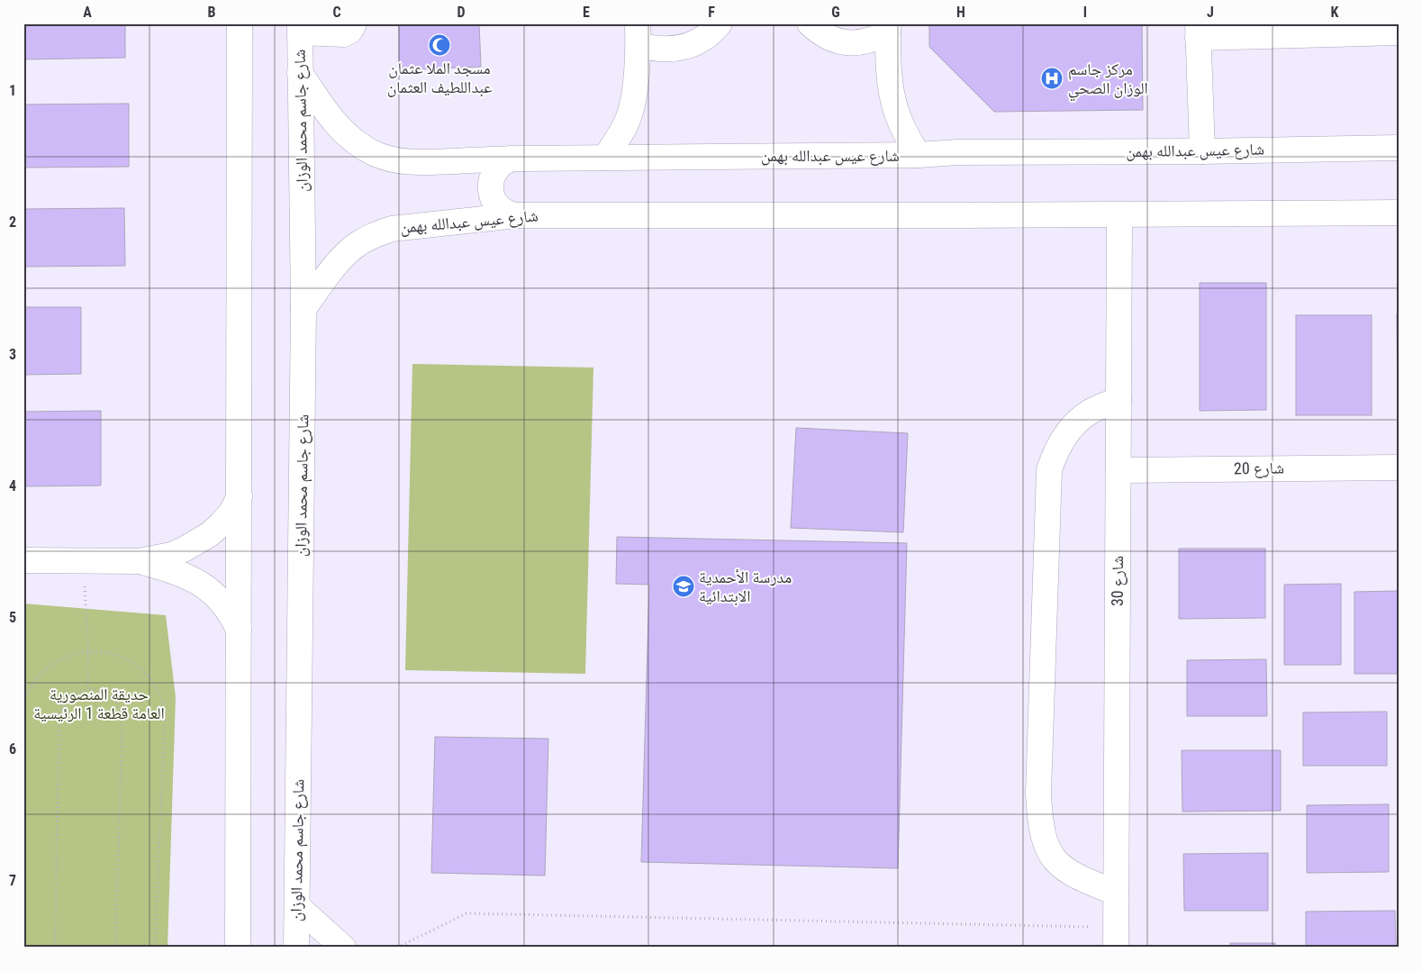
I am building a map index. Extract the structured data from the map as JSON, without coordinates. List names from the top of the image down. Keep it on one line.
{"streets":{"street":["شارع جاسم محمد الوزان","شارع عيس عبدالله بهمن","شارع 20","شارع 30"]},"crossings":[["شارع جاسم محمد الوزان","شارع عيس عبدالله بهمن"],["شارع عيس عبدالله بهمن","شارع 30"],["شارع 20","شارع 30"]],"parks":["حديقة المنصورية العامة قطعة 1 الرئيسية"],"places":{"mosque":["مسجد الملا عثمان عبداللطيف العثمان"],"hospital":["مركز جاسم الوزان الصحي"],"school or university":["مدرسة الأحمدية الابتدائية"]},"grid":{"columns":["A","B","C","D","E","F","G","H","I","J","K"],"rows":["1","2","3","4","5","6","7"]}}
